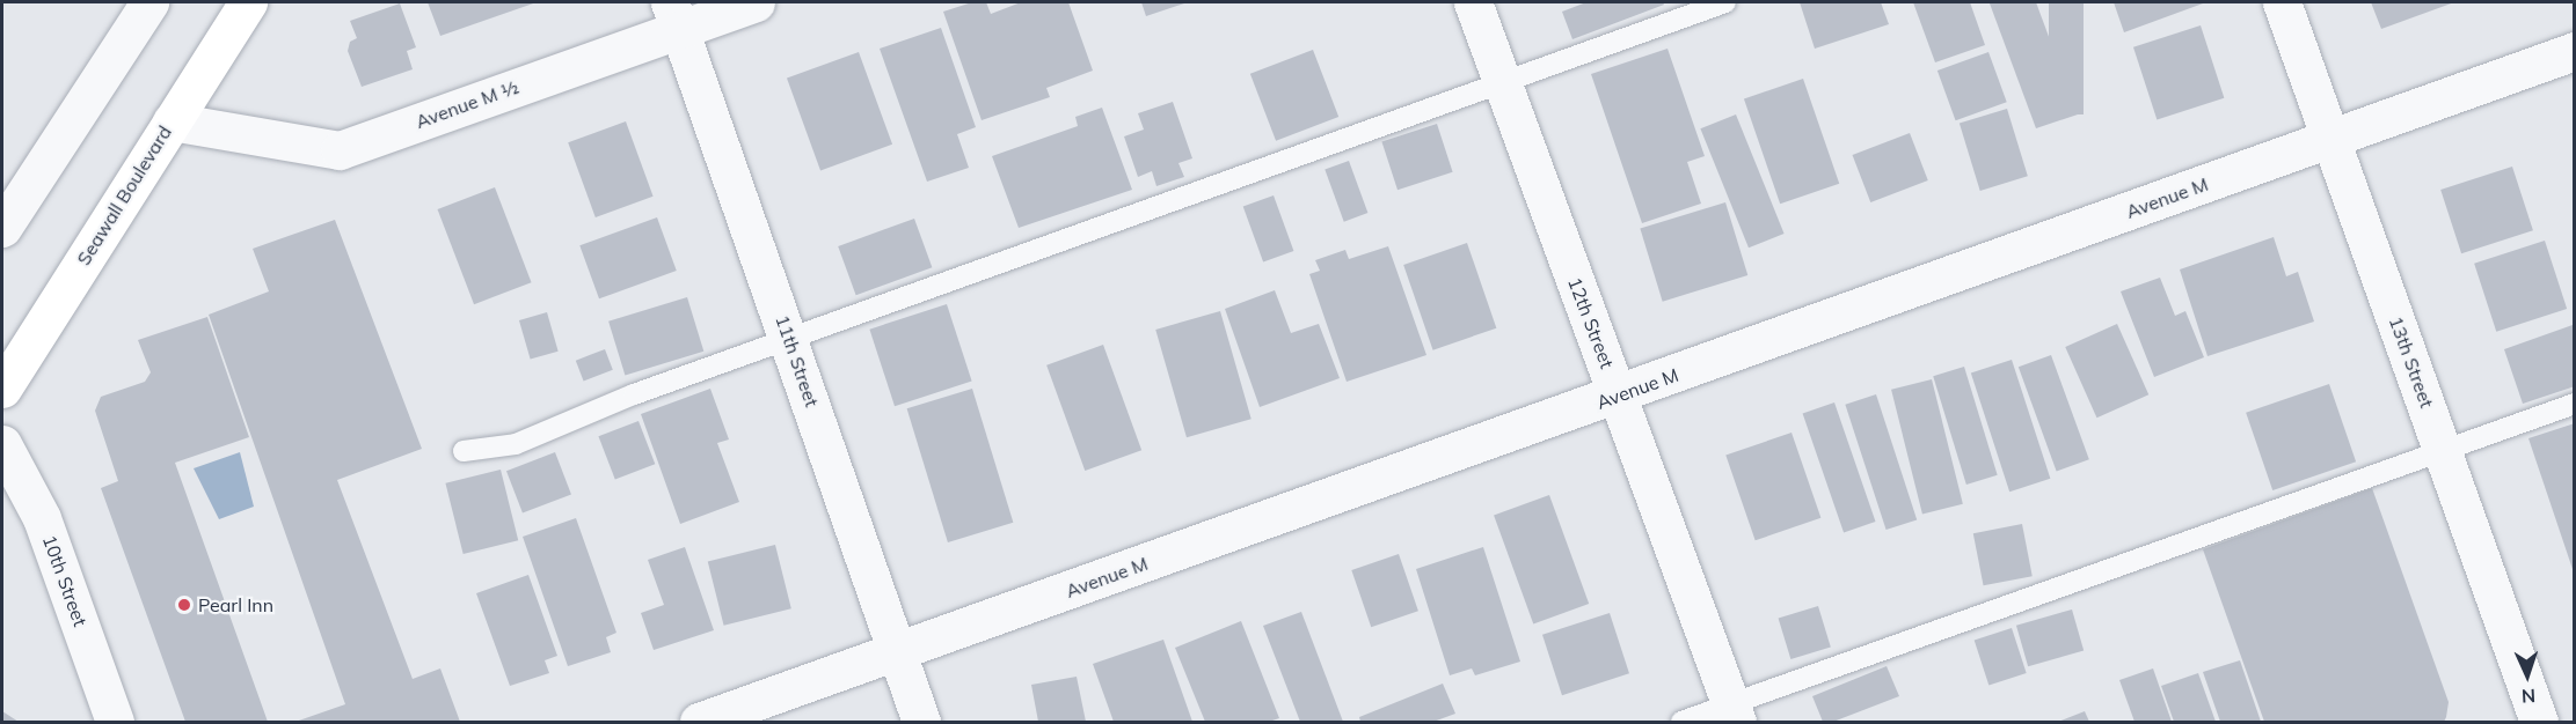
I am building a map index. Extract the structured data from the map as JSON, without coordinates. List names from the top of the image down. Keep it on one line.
{"streets":{"main road":["Seawall Boulevard"],"street":["Avenue M ½","Avenue M","12th Street","11th Street","13th Street","10th Street"]},"crossings":[["Avenue M ½","Seawall Boulevard"],["Avenue M ½","11th Street"],["Avenue M","12th Street"],["Avenue M","11th Street"],["Avenue M","13th Street"]],"places":["Pearl Inn"],"north":"bottom"}
